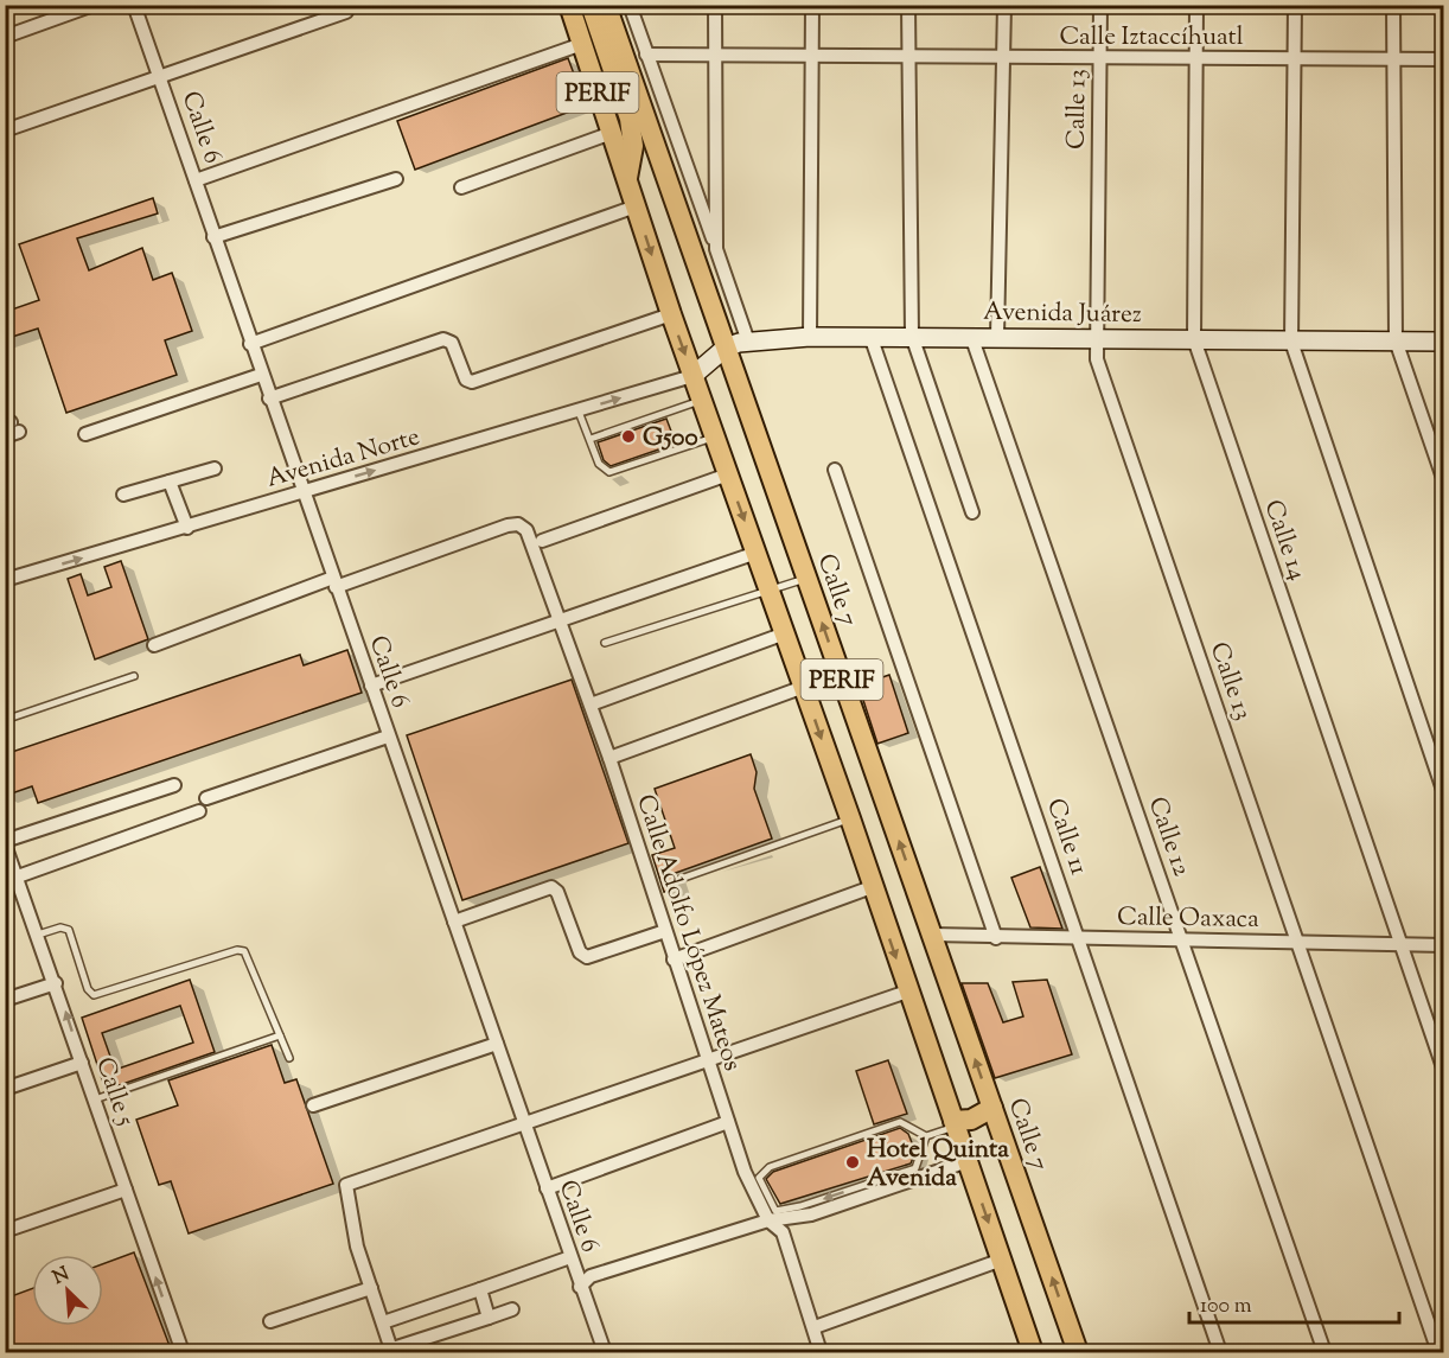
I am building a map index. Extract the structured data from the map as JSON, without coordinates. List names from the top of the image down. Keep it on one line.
{"streets":{"main road":["PERIF","Calle 7"],"street":["Calle Iztaccíhuatl","Calle 13","Calle 6","Avenida Juárez","Avenida Norte","Calle 14","Calle 11","Calle 12","Calle Oaxaca","Calle Adolfo López Mateos","Calle 5"]},"crossings":[["Calle Iztaccíhuatl","Calle 13"],["Calle Iztaccíhuatl","Calle 14"],["PERIF","Avenida Juárez"],["PERIF","Avenida Norte"],["Calle 13","Avenida Juárez"],["Calle 13","Calle Oaxaca"],["Calle 6","Avenida Norte"],["Calle 6","Calle Adolfo López Mateos"],["Avenida Juárez","Avenida Norte"],["Avenida Juárez","Calle 14"],["Avenida Juárez","Calle 7"],["Avenida Juárez","Calle 11"],["Avenida Juárez","Calle 12"],["Calle 14","Calle Oaxaca"],["Calle 7","Calle Oaxaca"],["Calle 11","Calle Oaxaca"],["Calle 12","Calle Oaxaca"]],"one_way":["Calle 5"],"places":["G500","Hotel Quinta Avenida"],"scale_bar":"100 m","north":"top left"}
